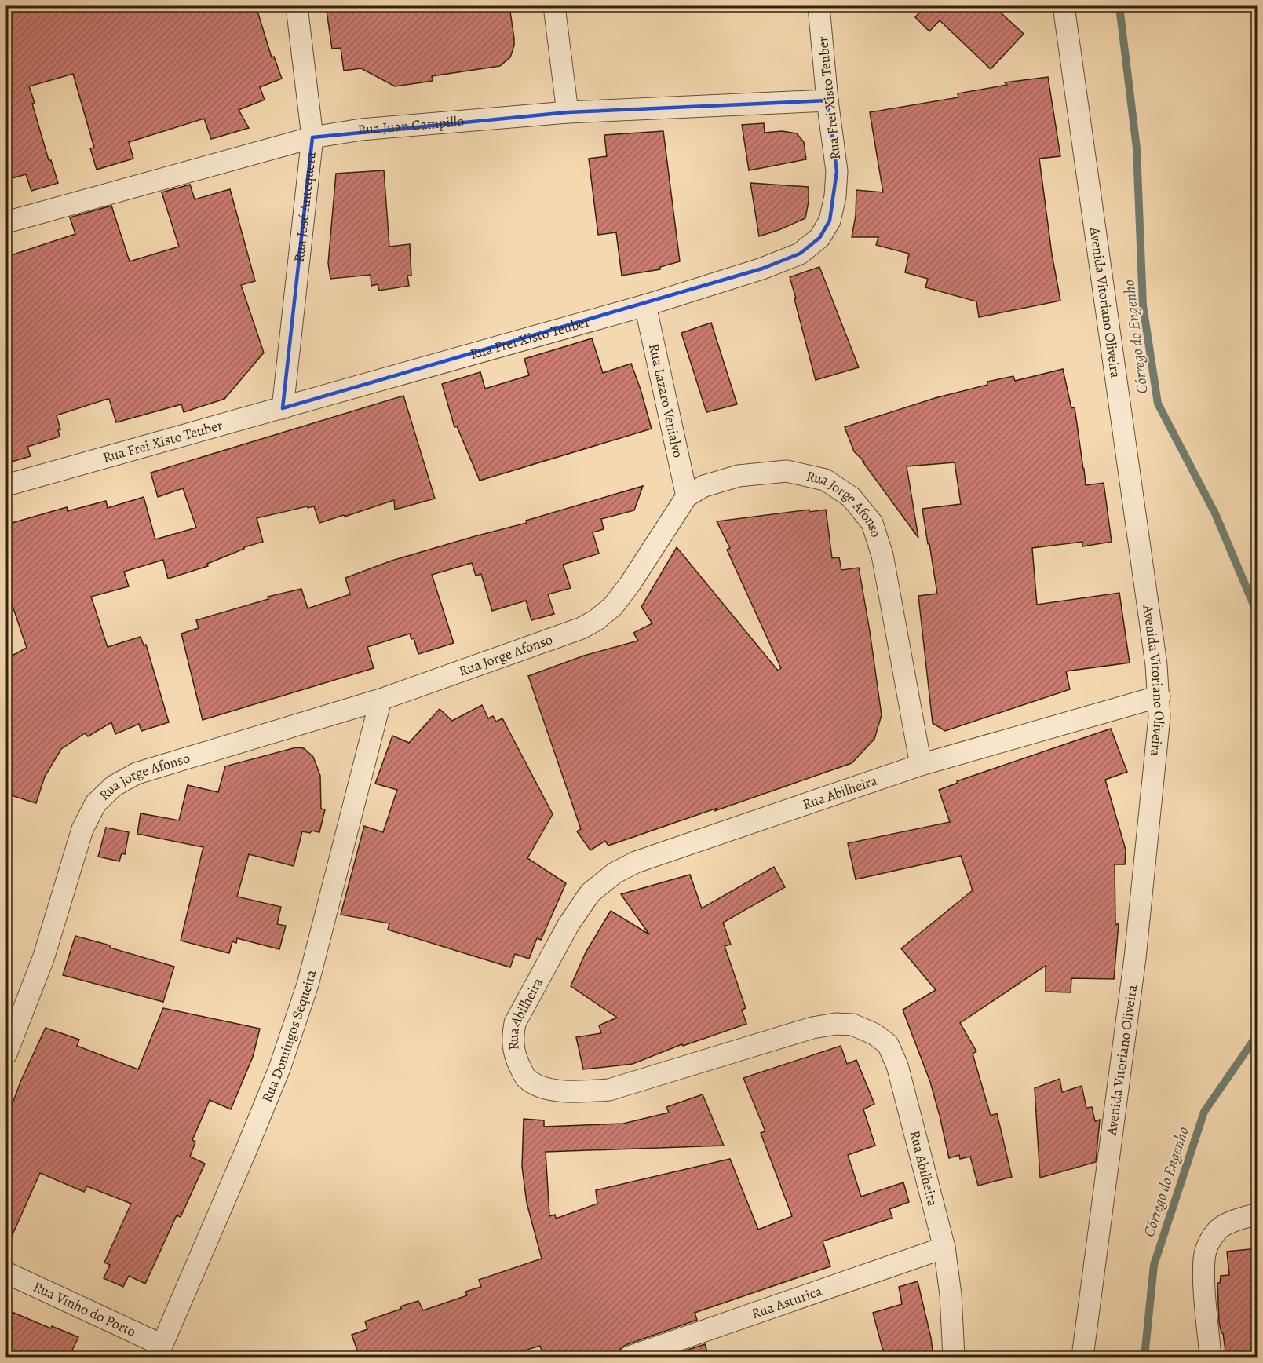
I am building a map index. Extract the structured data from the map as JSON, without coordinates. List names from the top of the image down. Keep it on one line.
{"streets":{"street":["Rua Frei Xisto Teuber","Rua Juan Campillo","Rua José Antequera","Avenida Vitoriano Oliveira","Rua Lazaro Venialvo","Rua Jorge Afonso","Rua Abilheira","Rua Domingos Sequeira","Rua Asturica","Rua Vinho do Porto"]},"crossings":[["Rua Frei Xisto Teuber","Rua Juan Campillo"],["Rua Frei Xisto Teuber","Rua José Antequera"],["Rua Frei Xisto Teuber","Rua Lazaro Venialvo"],["Rua Juan Campillo","Rua José Antequera"],["Avenida Vitoriano Oliveira","Rua Abilheira"],["Rua Lazaro Venialvo","Rua Jorge Afonso"],["Rua Jorge Afonso","Rua Abilheira"],["Rua Jorge Afonso","Rua Domingos Sequeira"],["Rua Abilheira","Rua Asturica"],["Rua Domingos Sequeira","Rua Vinho do Porto"]],"water":["Córrego do Engenho"]}
